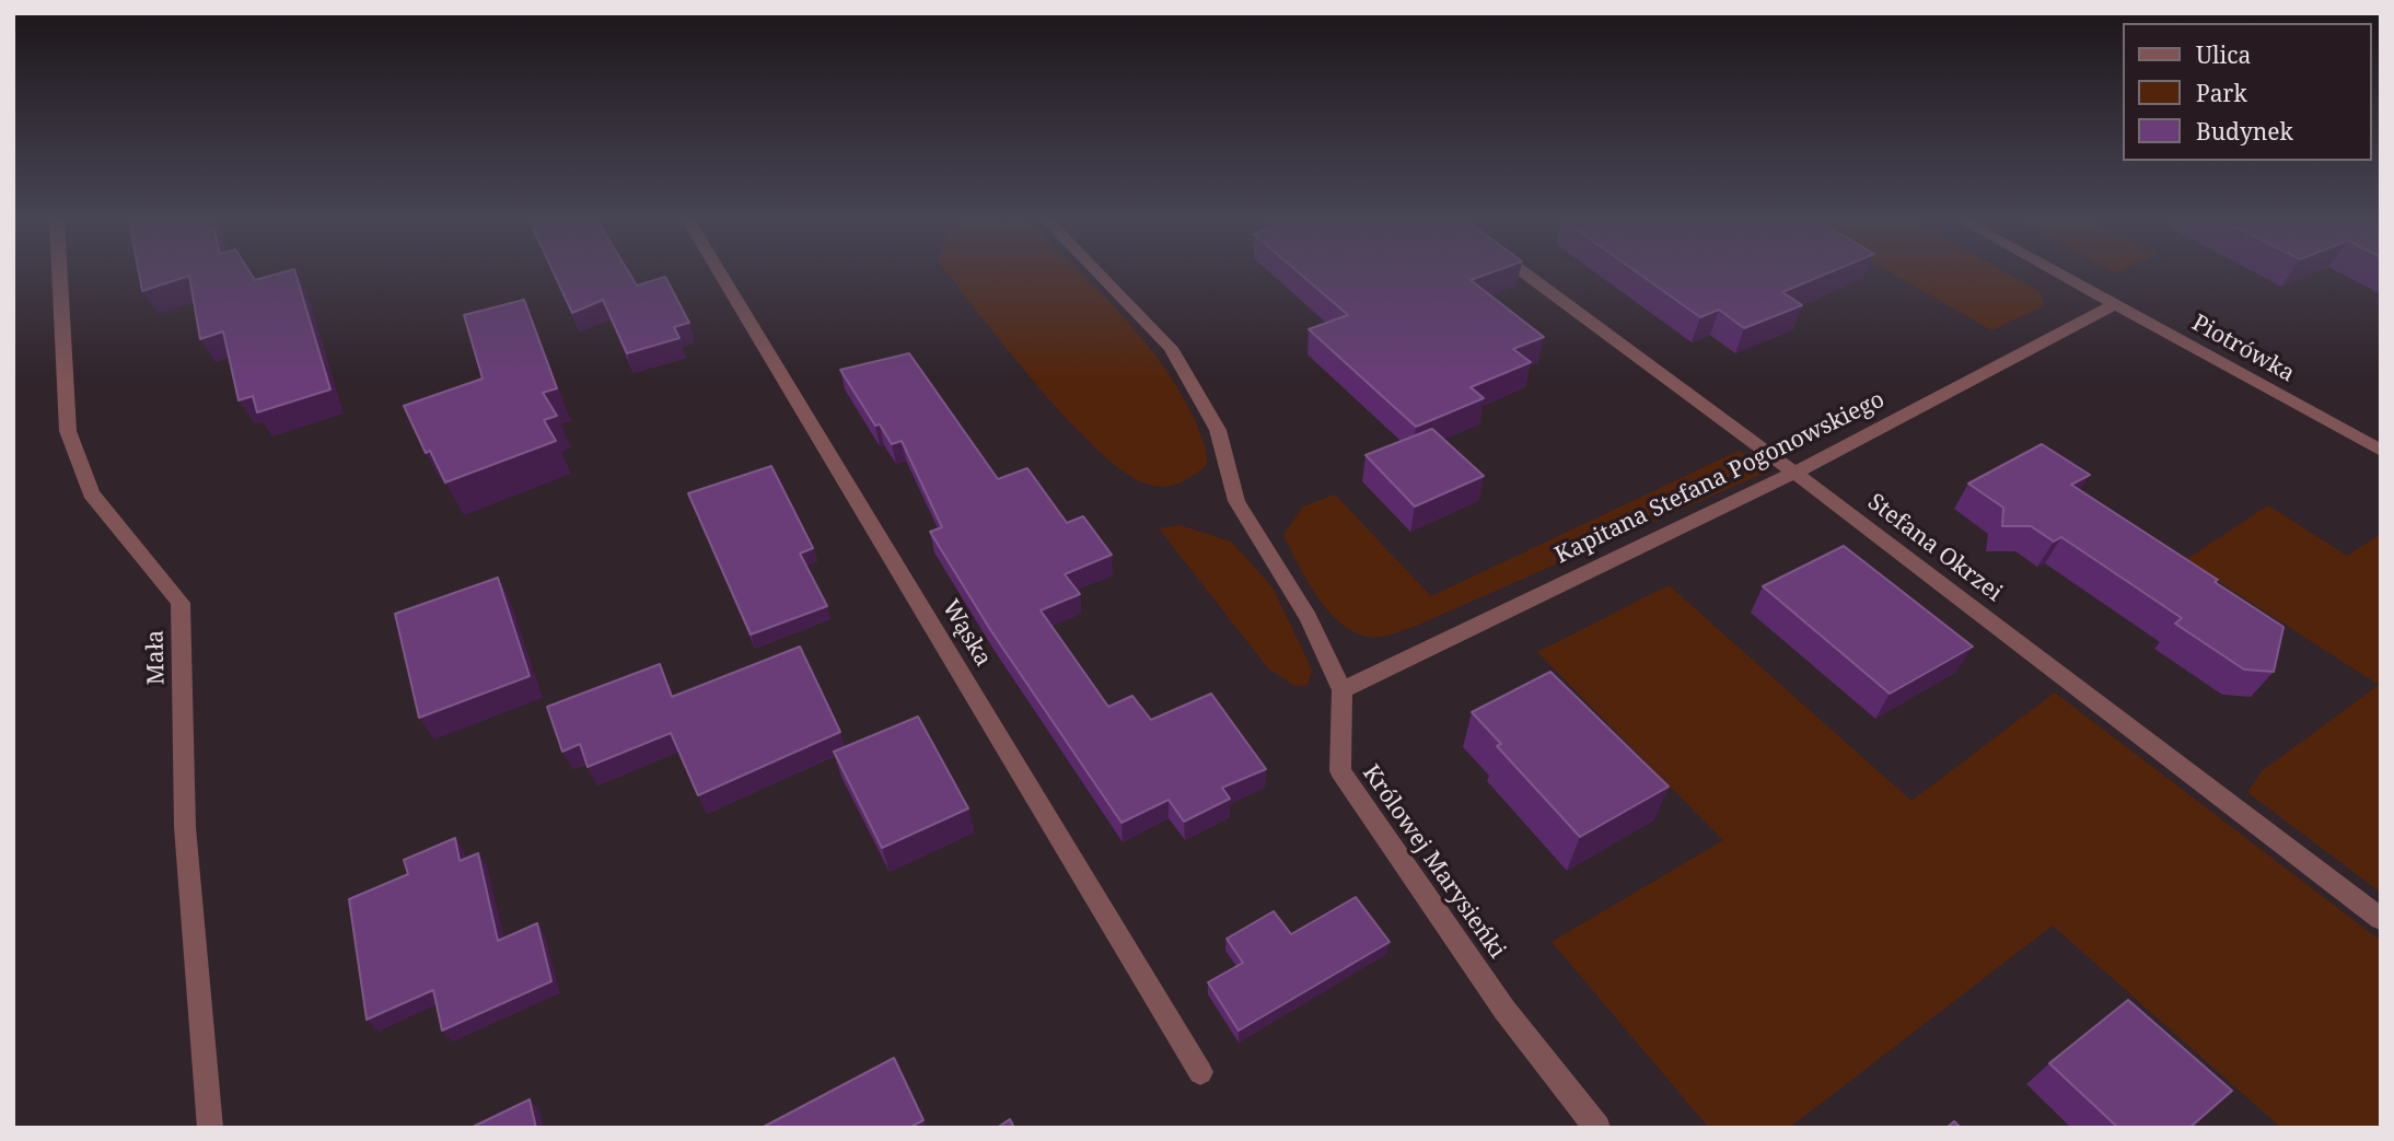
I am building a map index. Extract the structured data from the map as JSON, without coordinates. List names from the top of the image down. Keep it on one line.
{"streets":{"street":["Piotrówka","Kapitana Stefana Pogonowskiego","Stefana Okrzei","Wąska","Mała","Królowej Marysieńki"]},"crossings":[["Piotrówka","Kapitana Stefana Pogonowskiego"],["Kapitana Stefana Pogonowskiego","Stefana Okrzei"],["Kapitana Stefana Pogonowskiego","Królowej Marysieńki"]],"legend":["Ulica","Park","Budynek"]}
